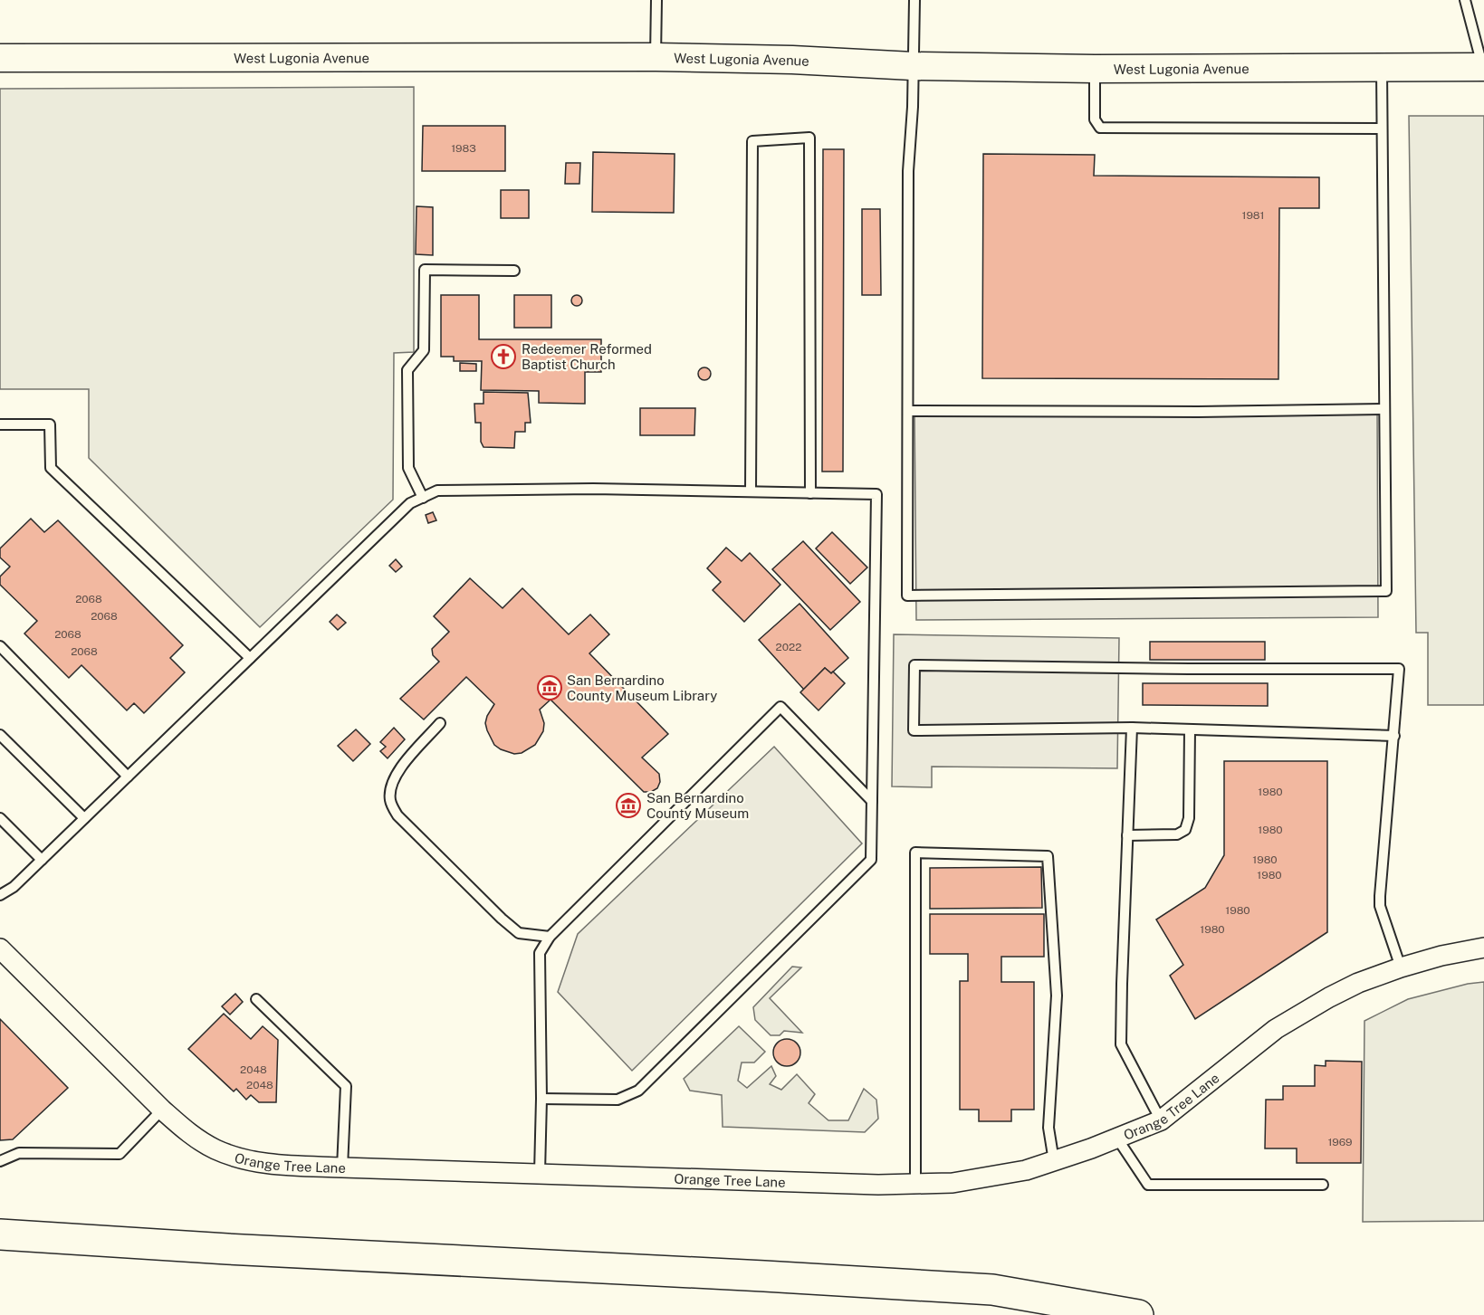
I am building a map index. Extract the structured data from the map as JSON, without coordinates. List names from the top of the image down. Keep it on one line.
{"streets":{"street":["West Lugonia Avenue","Orange Tree Lane"]},"places":{"church":["Redeemer Reformed Baptist Church"],"museum":["San Bernardino County Museum Library","San Bernardino County Museum"]},"house_numbers":["1983","1981","2068","2068","2068","2022","2068","1980","1980","1980","1980","1980","1980","2048","2048","1969"]}
